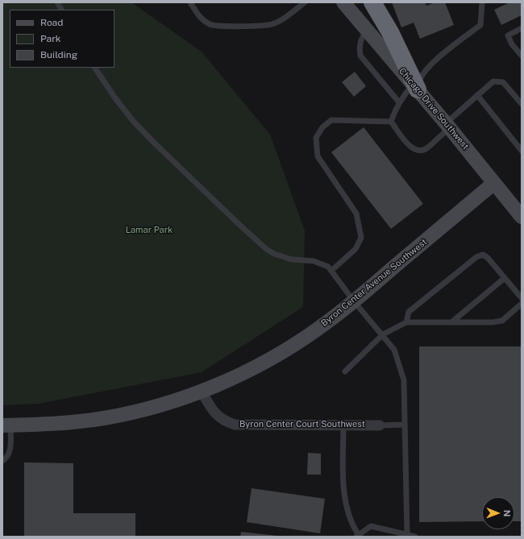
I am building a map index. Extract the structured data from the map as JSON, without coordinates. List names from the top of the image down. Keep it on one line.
{"streets":{"main road":["Chicago Drive Southwest","Byron Center Avenue Southwest"],"street":["Byron Center Court Southwest"]},"crossings":[["Chicago Drive Southwest","Byron Center Avenue Southwest"],["Byron Center Avenue Southwest","Byron Center Court Southwest"]],"parks":["Lamar Park"],"legend":["Road","Park","Building"],"north":"right"}
